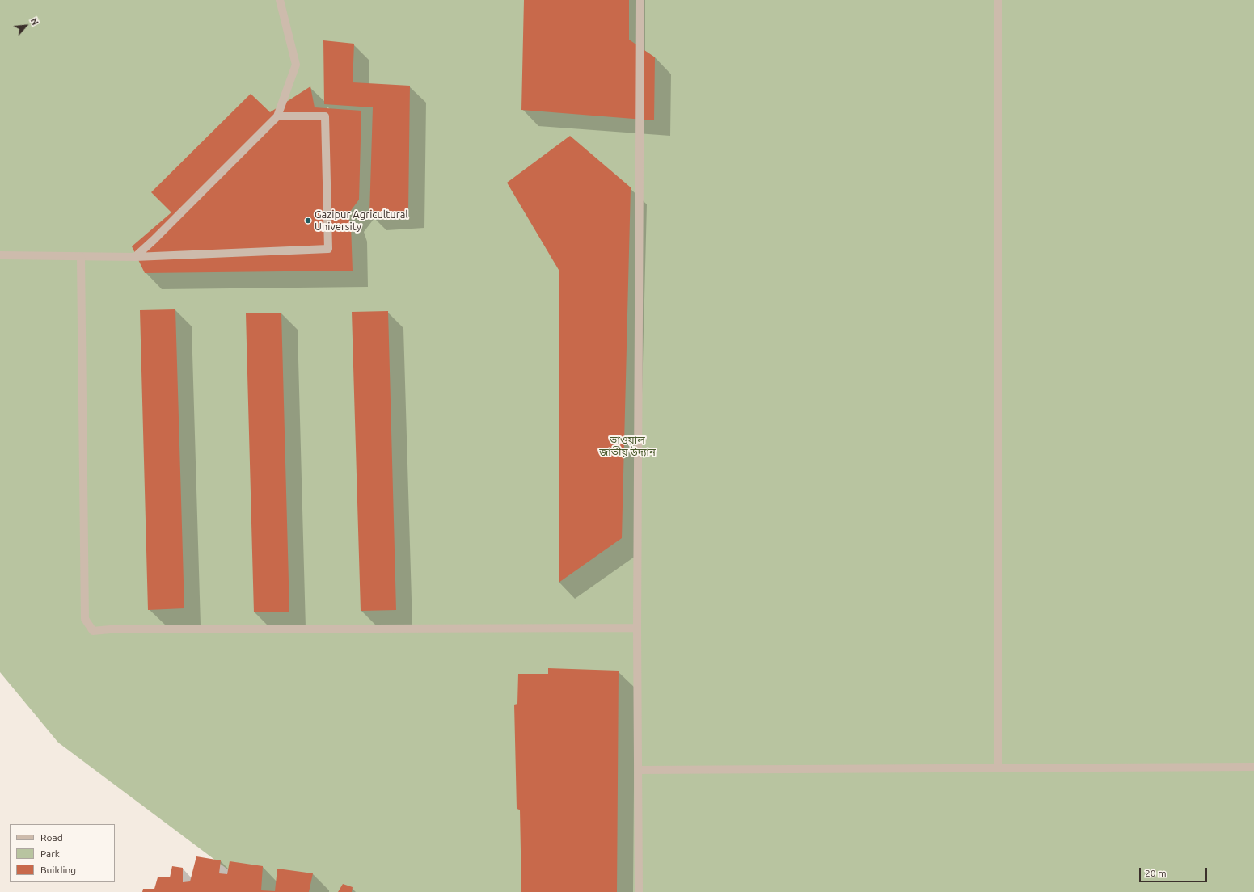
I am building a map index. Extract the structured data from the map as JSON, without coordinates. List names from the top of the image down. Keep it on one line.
{"parks":["ভাওয়াল জাতীয় উদ্যান"],"places":["Gazipur Agricultural University"],"legend":["Road","Park","Building"],"scale_bar":"20 m","north":"top right"}
